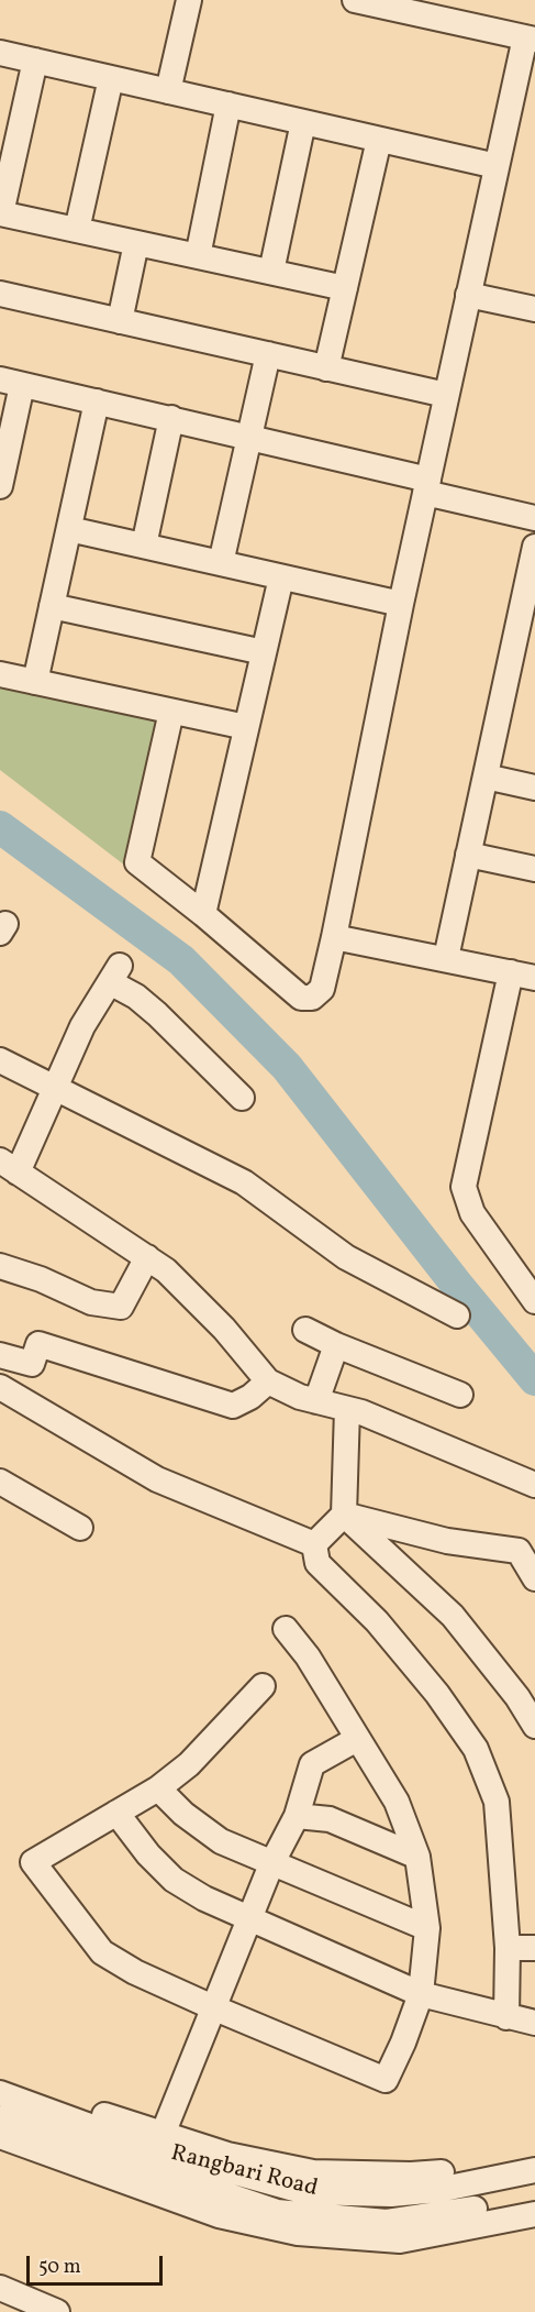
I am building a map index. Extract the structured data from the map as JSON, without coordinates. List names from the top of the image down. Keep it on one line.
{"streets":{"street":["Rangbari Road"]},"scale_bar":"50 m"}
